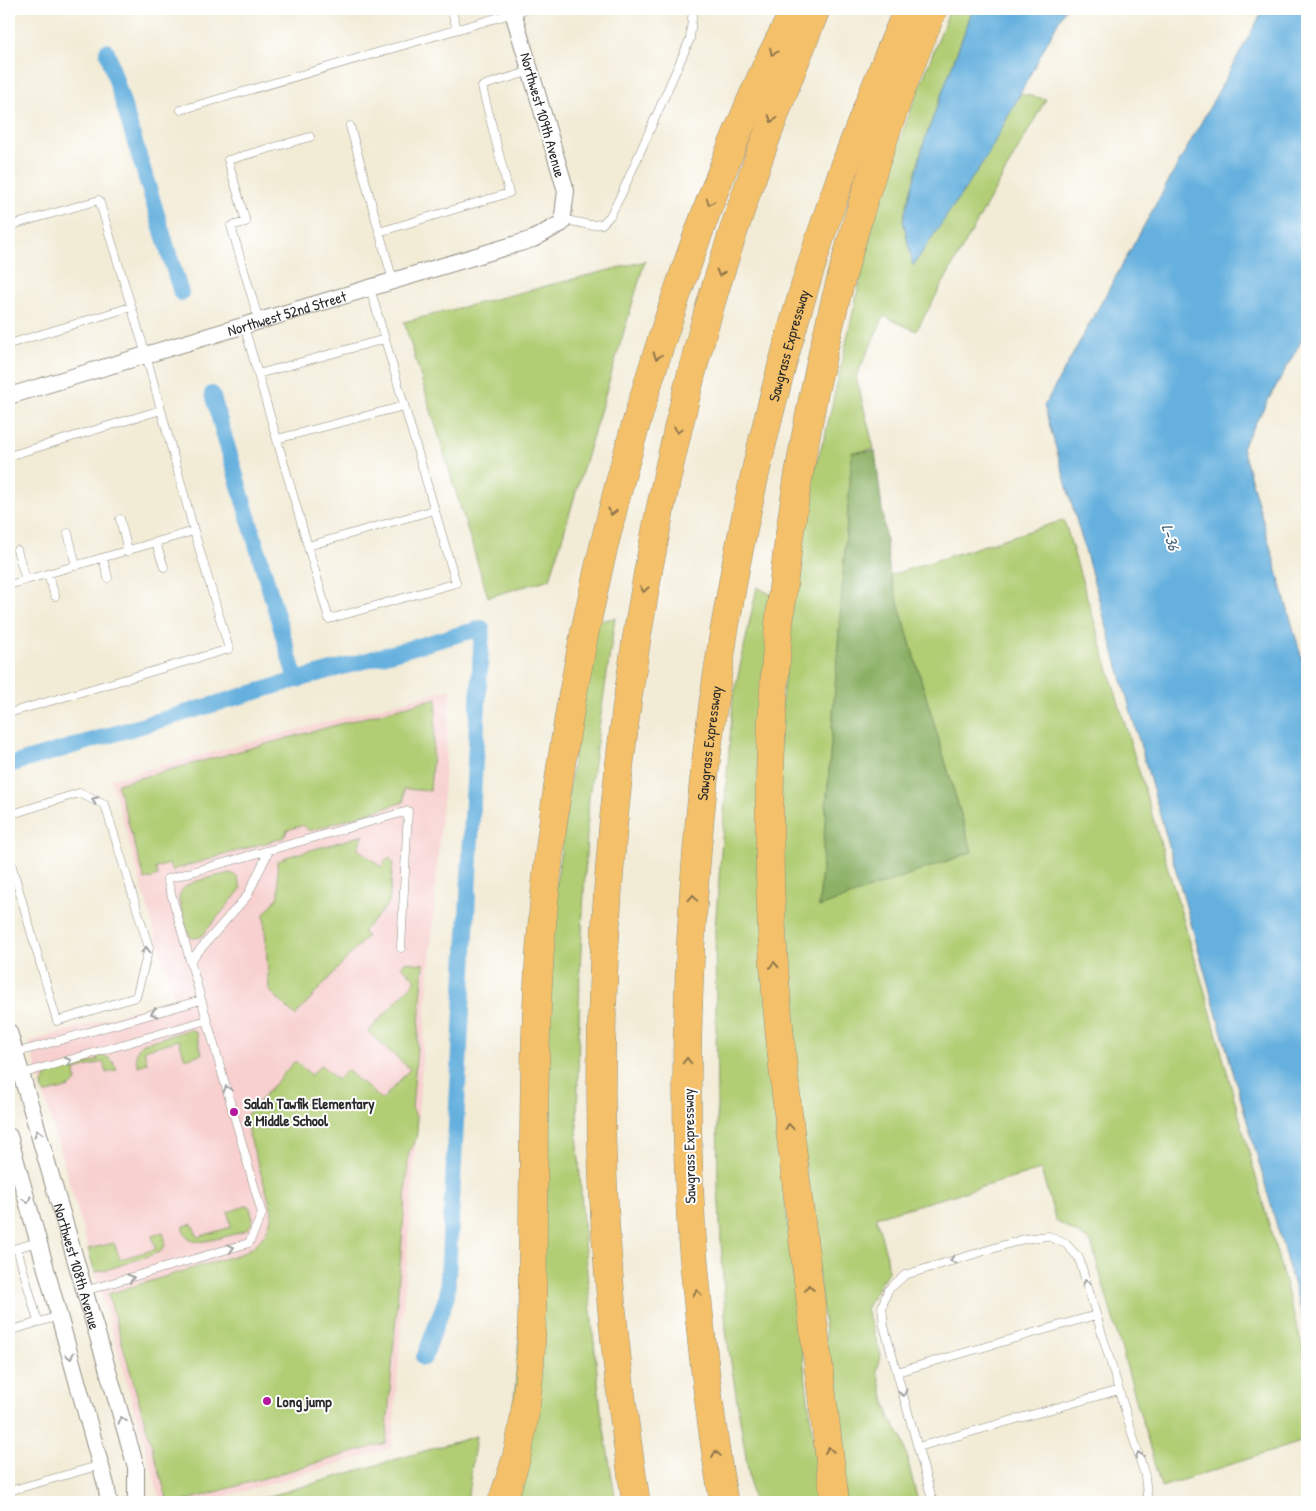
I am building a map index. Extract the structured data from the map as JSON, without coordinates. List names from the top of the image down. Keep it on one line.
{"streets":{"highway":["Sawgrass Expressway"],"street":["Northwest 109th Avenue","Northwest 52nd Street","Northwest 108th Avenue"]},"crossings":[["Northwest 109th Avenue","Northwest 52nd Street"]],"water":["L-36"],"places":["Salah Tawfik Elementary & Middle School","Long jump"]}
